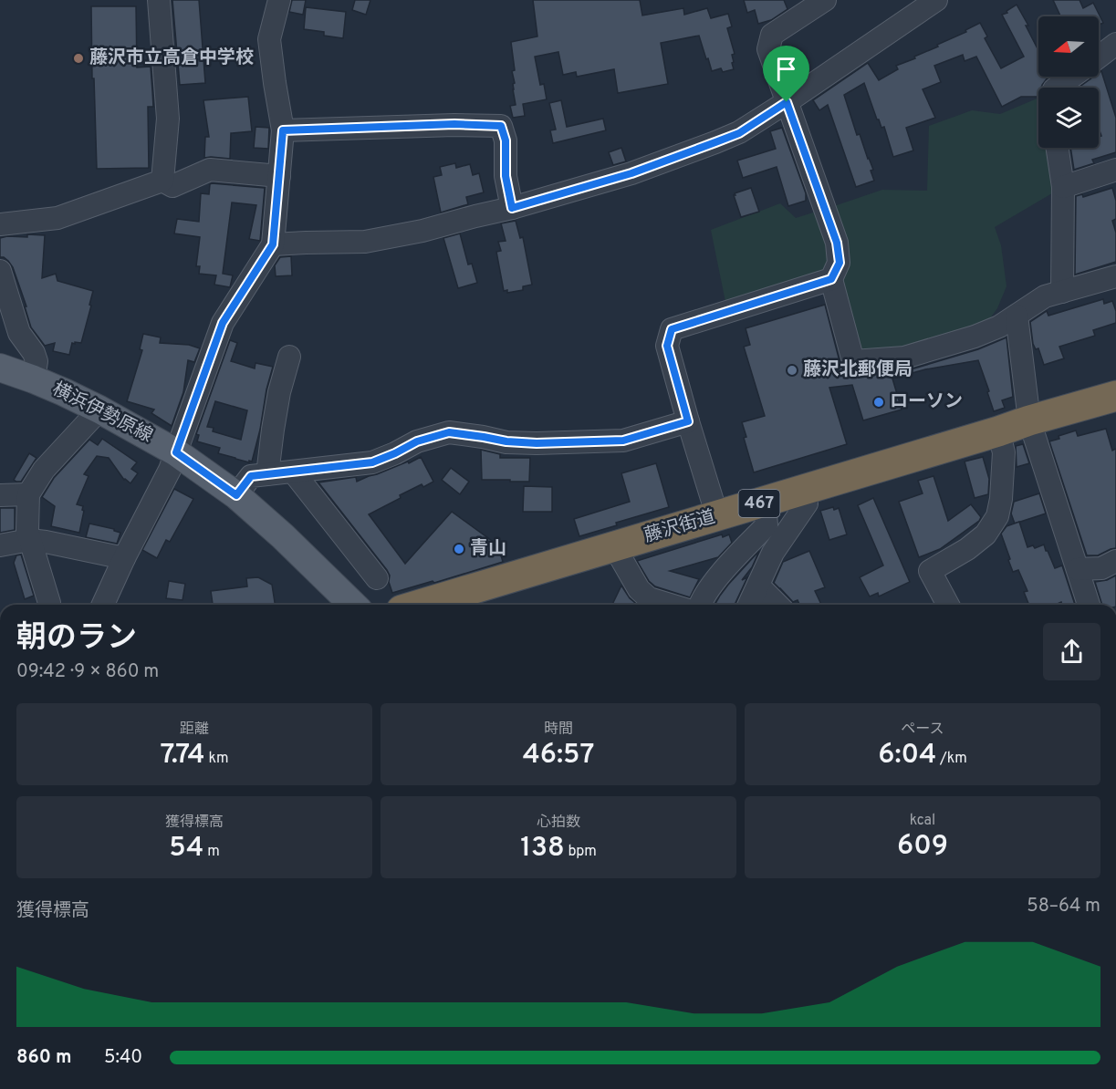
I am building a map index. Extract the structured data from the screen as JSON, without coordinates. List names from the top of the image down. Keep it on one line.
{"streets":{"highway":["467","藤沢街道"],"main road":["横浜伊勢原線"]},"places":["藤沢市立高倉中学校","藤沢北郵便局","ローソン","青山"],"north":"left","page":{"heading":["朝のラン","09:42 · 9 × 860 m"],"stats":[["距離","7.74 km"],["時間","46:57"],["ペース","6:04 /km"],["獲得標高","54 m"],["心拍数","138 bpm"],["kcal","609"]],"chart":["獲得標高","58–64 m"],"list":[{"name":"860 m","note":"5:40"}]}}
